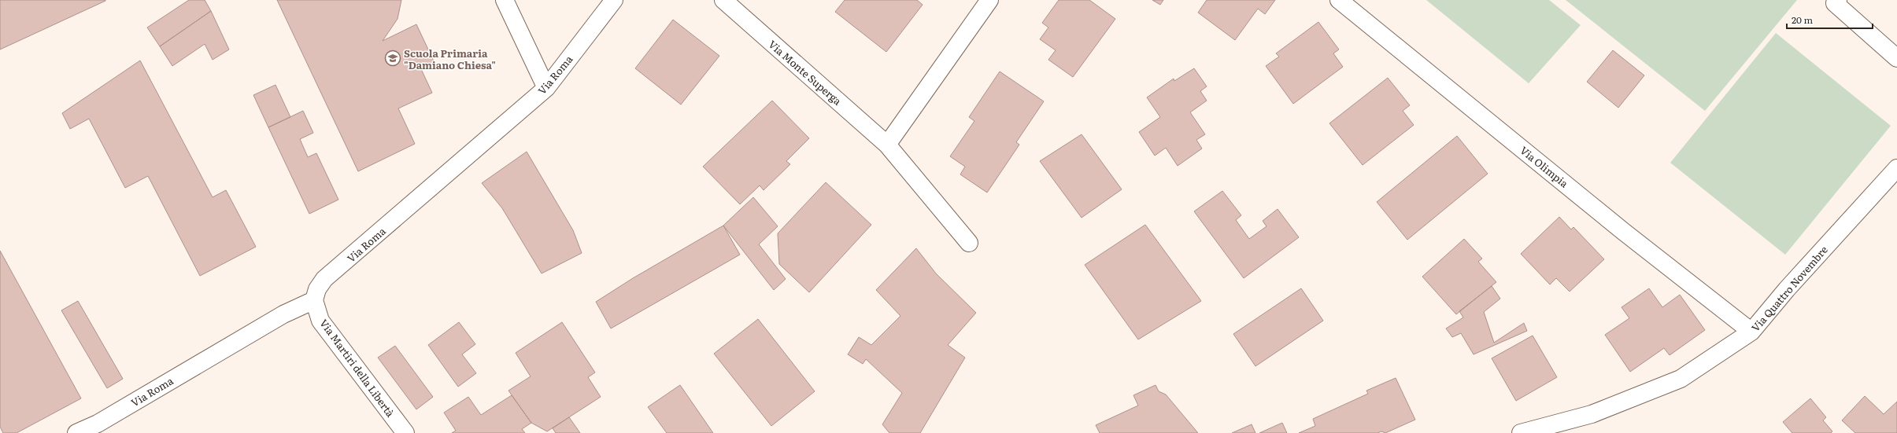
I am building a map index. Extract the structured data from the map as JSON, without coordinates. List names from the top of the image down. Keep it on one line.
{"streets":{"street":["Via Monte Superga","Via Roma","Via Olimpia","Via Quattro Novembre","Via Martiri della Libertà"]},"crossings":[["Via Roma","Via Martiri della Libertà"],["Via Olimpia","Via Quattro Novembre"]],"places":{"school or university":["Scuola Primaria \"Damiano Chiesa\""]},"scale_bar":"20 m"}
